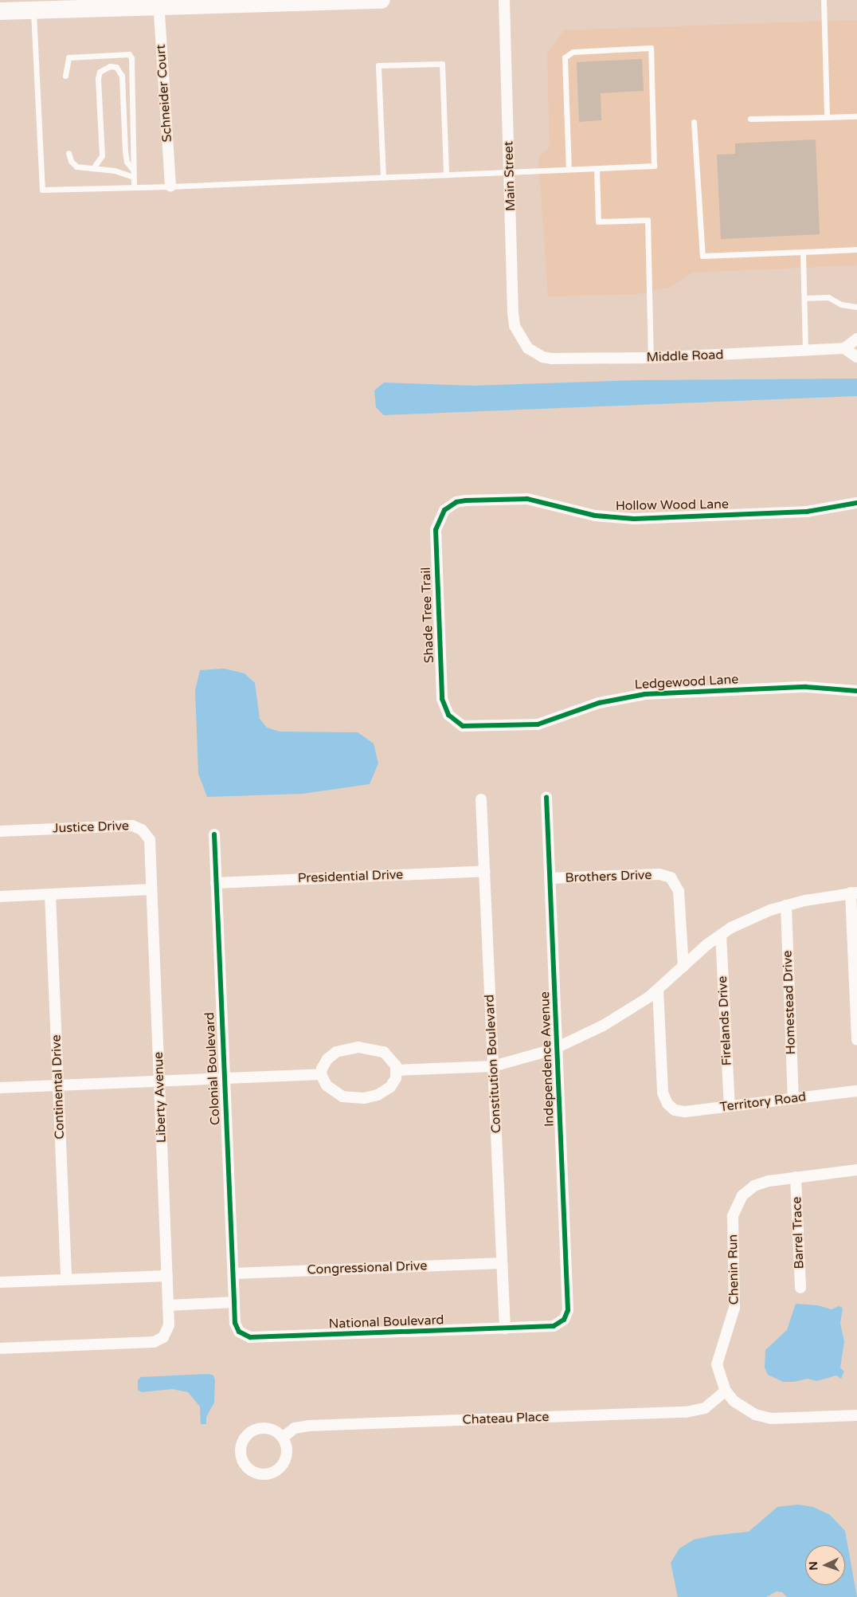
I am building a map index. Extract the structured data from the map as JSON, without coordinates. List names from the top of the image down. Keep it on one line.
{"streets":{"street":["Schneider Court","Main Street","Middle Road","Hollow Wood Lane","Shade Tree Trail","Ledgewood Lane","Justice Drive","Presidential Drive","Brothers Drive","Homestead Drive","Firelands Drive","Independence Avenue","Constitution Boulevard","Colonial Boulevard","Continental Drive","Liberty Avenue","Territory Road","Barrel Trace","Congressional Drive","Chenin Run","National Boulevard","Chateau Place"]},"crossings":[["Main Street","Middle Road"],["Hollow Wood Lane","Shade Tree Trail"],["Shade Tree Trail","Ledgewood Lane"],["Justice Drive","Liberty Avenue"],["Presidential Drive","Constitution Boulevard"],["Presidential Drive","Colonial Boulevard"],["Brothers Drive","Independence Avenue"],["Homestead Drive","Territory Road"],["Firelands Drive","Territory Road"],["Independence Avenue","National Boulevard"],["Constitution Boulevard","Congressional Drive"],["Constitution Boulevard","National Boulevard"],["Colonial Boulevard","Congressional Drive"],["Colonial Boulevard","National Boulevard"],["Barrel Trace","Chenin Run"],["Chenin Run","Chateau Place"]],"north":"left"}
